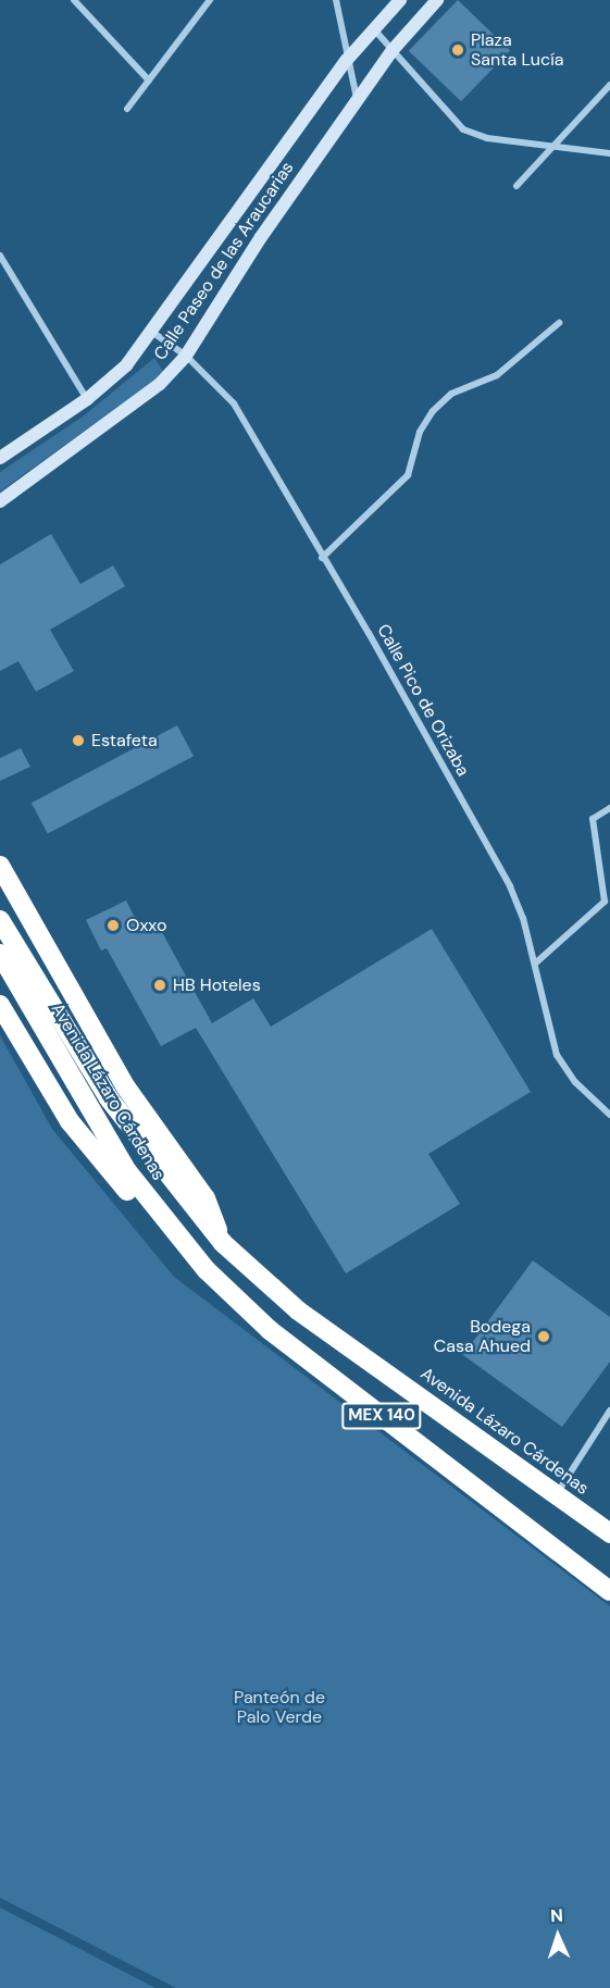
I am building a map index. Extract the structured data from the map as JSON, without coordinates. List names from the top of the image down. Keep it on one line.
{"streets":{"highway":["Avenida Lázaro Cárdenas","MEX 140"],"main road":["Calle Paseo de las Araucarias"],"street":["Calle Pico de Orizaba"]},"crossings":[["Calle Paseo de las Araucarias","Calle Pico de Orizaba"]],"parks":["Panteón de Palo Verde"],"places":["Plaza Santa Lucía","Estafeta","Oxxo","HB Hoteles","Bodega Casa Ahued"],"north":"top"}
